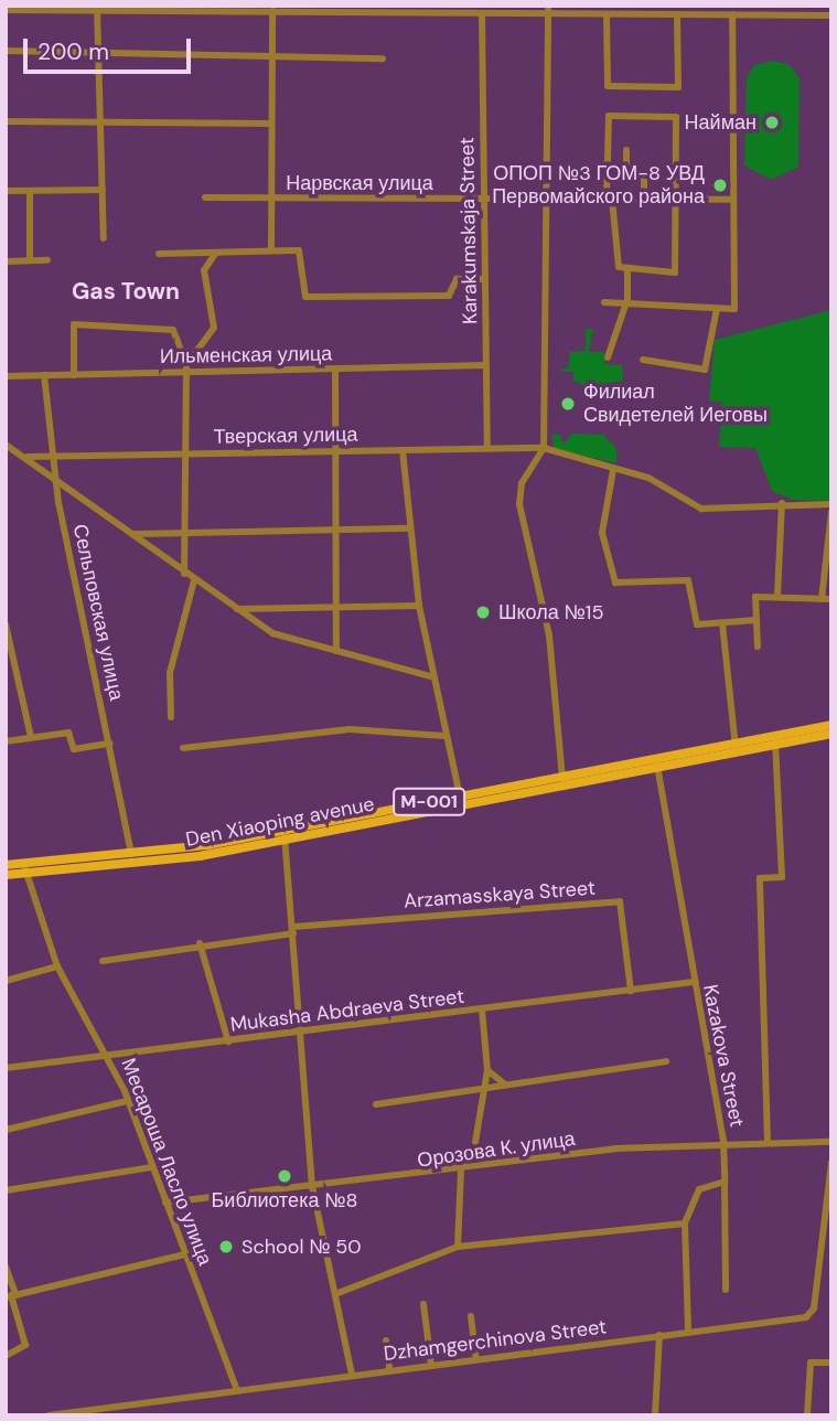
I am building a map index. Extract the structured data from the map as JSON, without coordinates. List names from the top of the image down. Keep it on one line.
{"streets":{"main road":["M-001","Den Xiaoping avenue"],"street":["Нарвская улица","Karakumskaja Street","Ильменская улица","Тверская улица","Сельповская улица","Arzamasskaya Street","Mukasha Abdraeva Street","Kazakova Street","Орозова К. улица","Месароша Ласло улица","Dzhamgerchinova Street"]},"crossings":[["Нарвская улица","Karakumskaja Street"],["Karakumskaja Street","Ильменская улица"],["Karakumskaja Street","Тверская улица"],["Ильменская улица","Сельповская улица"],["Тверская улица","Сельповская улица"],["Сельповская улица","Den Xiaoping avenue"],["Den Xiaoping avenue","Kazakova Street"],["Den Xiaoping avenue","Месароша Ласло улица"],["Arzamasskaya Street","Mukasha Abdraeva Street"],["Mukasha Abdraeva Street","Kazakova Street"],["Mukasha Abdraeva Street","Месароша Ласло улица"],["Kazakova Street","Орозова К. улица"],["Орозова К. улица","Месароша Ласло улица"],["Месароша Ласло улица","Dzhamgerchinova Street"]],"districts":["Gas Town"],"places":["Найман","ОПОП №3 ГОМ-8 УВД Первомайского района","Филиал Свидетелей Иеговы","Школа №15","Библиотека №8","School № 50"],"scale_bar":"200 m"}
